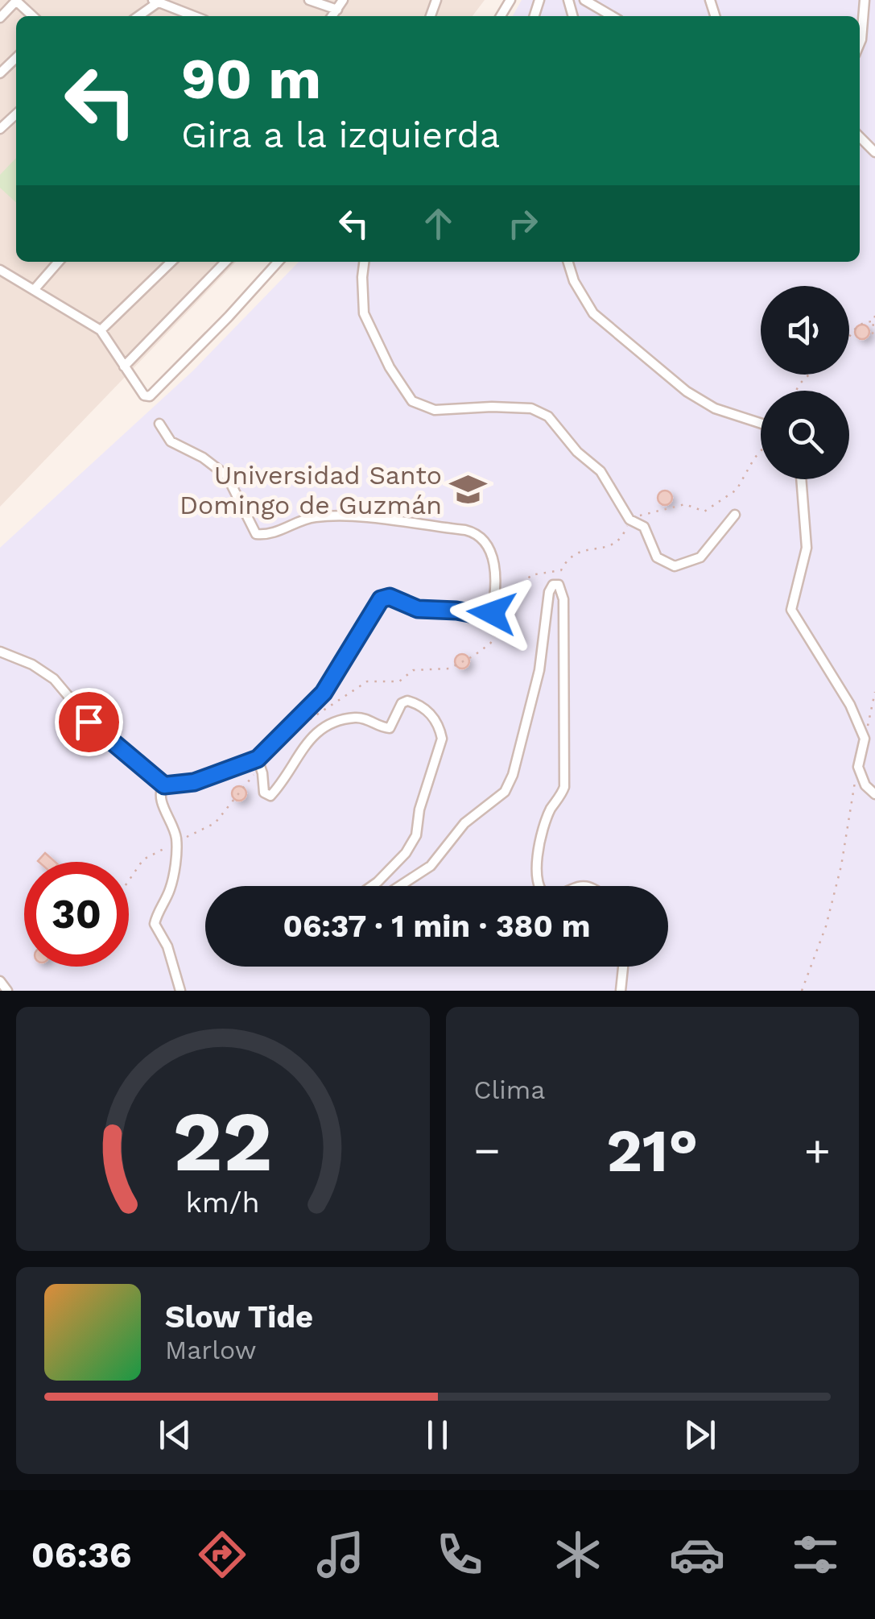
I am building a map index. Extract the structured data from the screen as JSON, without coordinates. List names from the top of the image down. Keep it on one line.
{"places":{"school or university":["Universidad Santo Domingo de Guzmán"]},"page":{"turn":["90 m","Gira a la izquierda"],"limit":"30","trip":"06:37 · 1 min · 380 m","tile":"Clima","heat":["−","21°","+"],"song":["Slow Tide","Marlow"],"tabs":"06:36","gauge":["22","km/h"]}}
